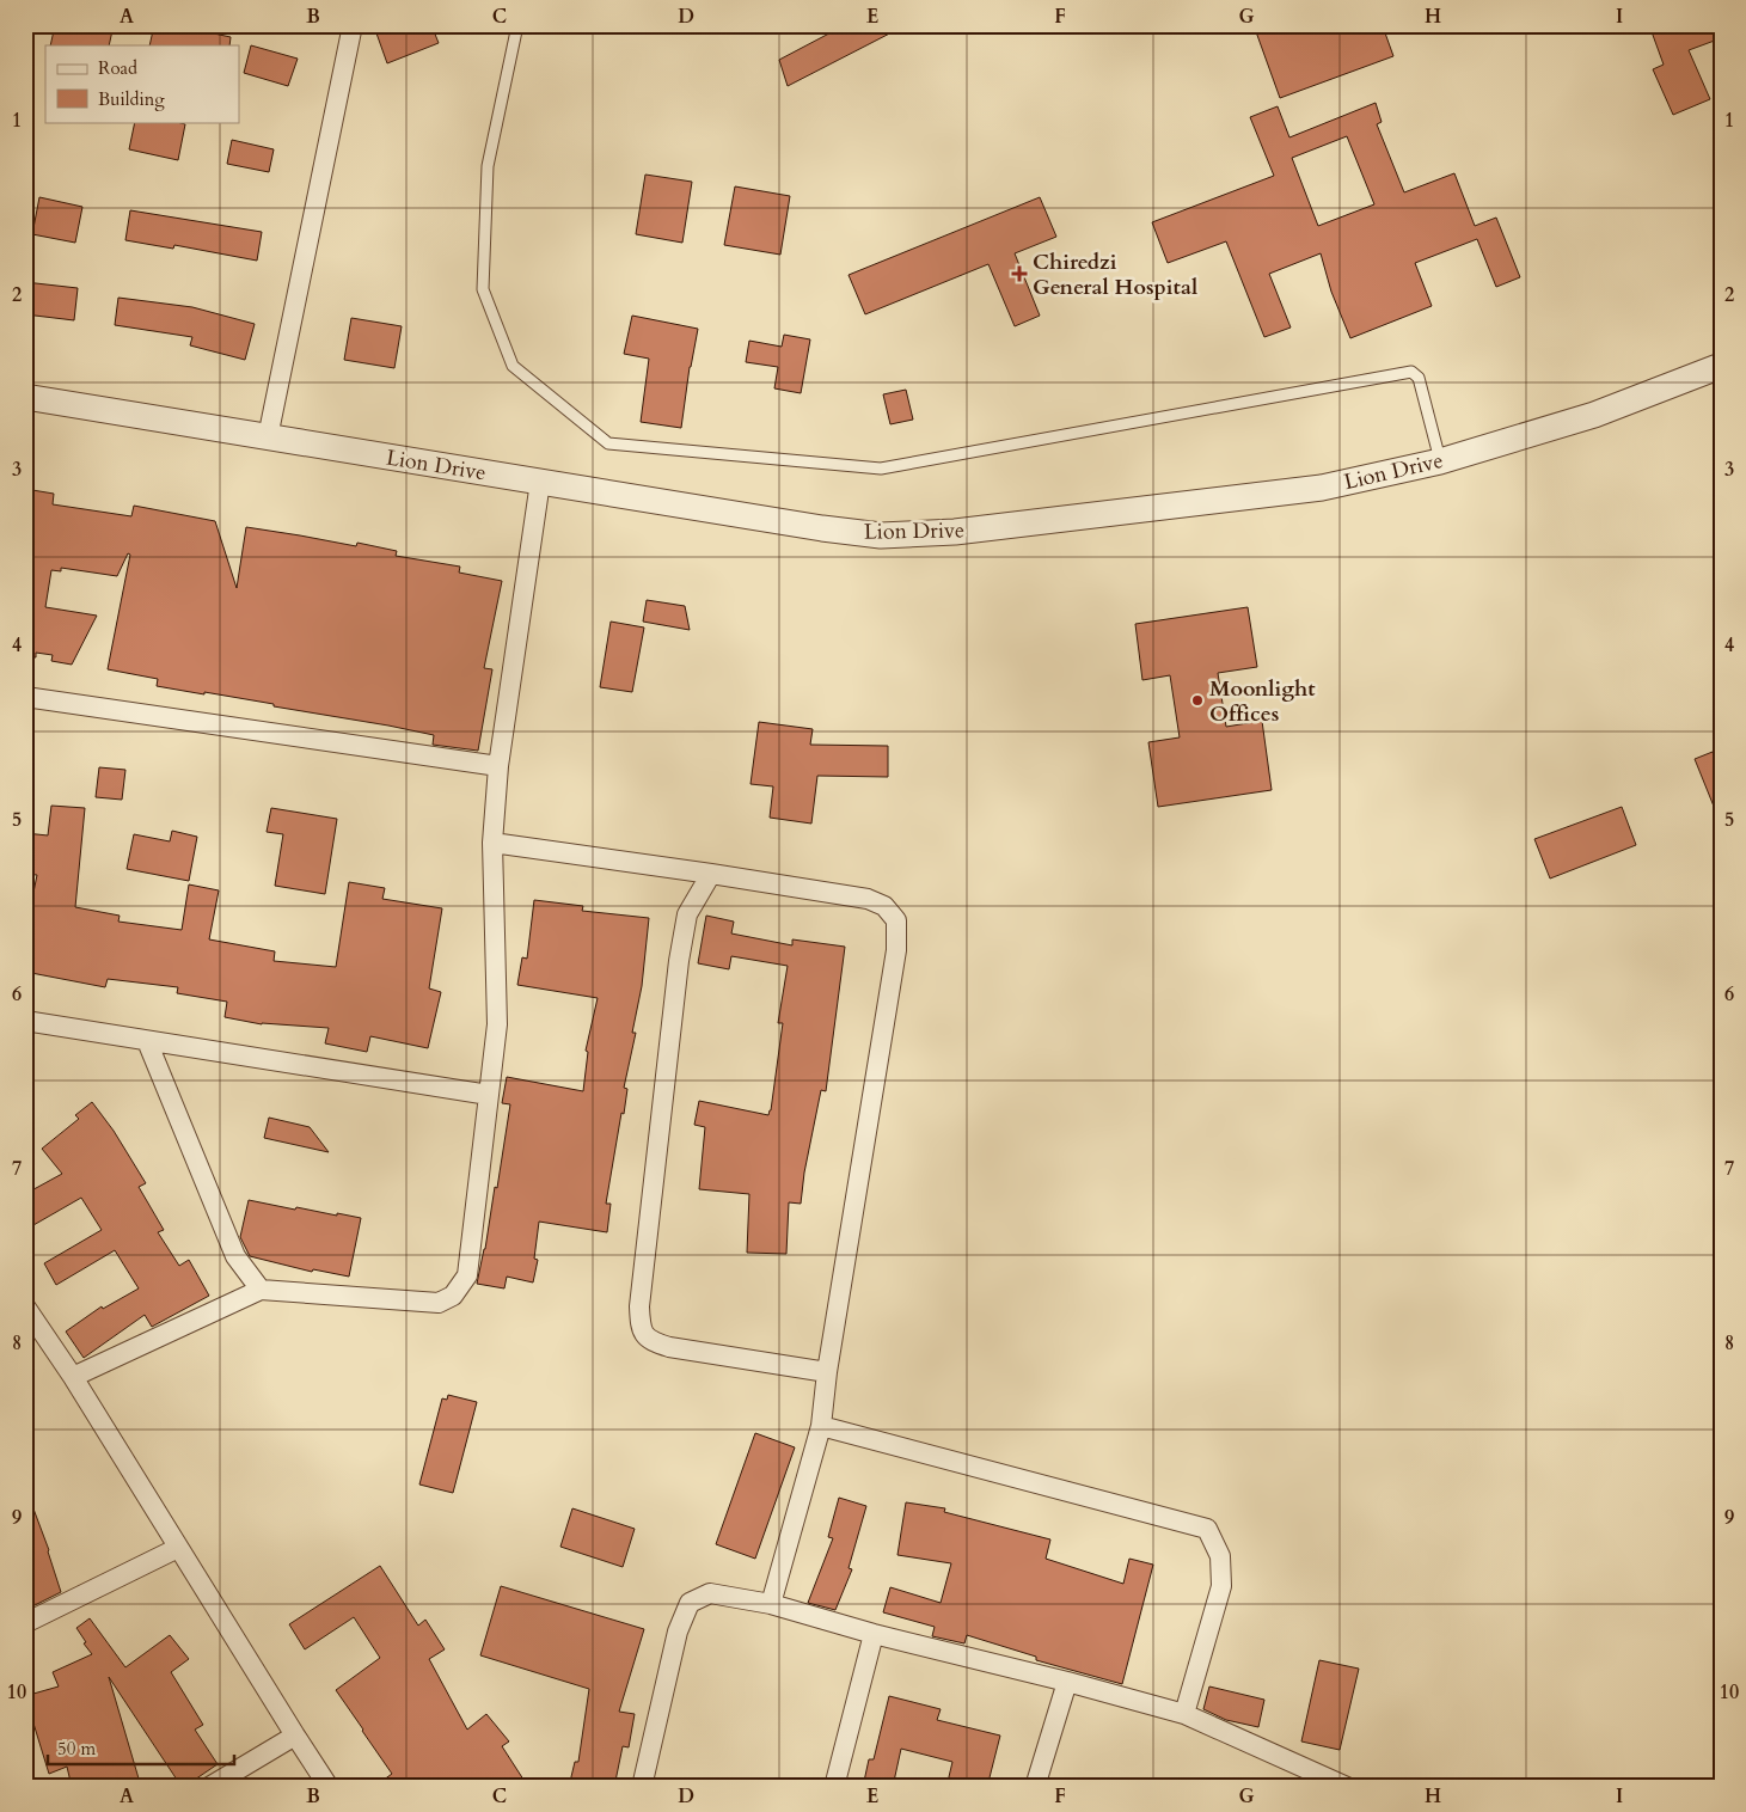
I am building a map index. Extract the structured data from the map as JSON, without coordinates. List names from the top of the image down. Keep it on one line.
{"streets":{"street":["Lion Drive"]},"places":{"health":["Chiredzi General Hospital"],"other":["Moonlight Offices"]},"legend":["Road","Building"],"scale_bar":"50 m","grid":{"columns":["A","B","C","D","E","F","G","H","I"],"rows":["1","2","3","4","5","6","7","8","9","10"]}}
